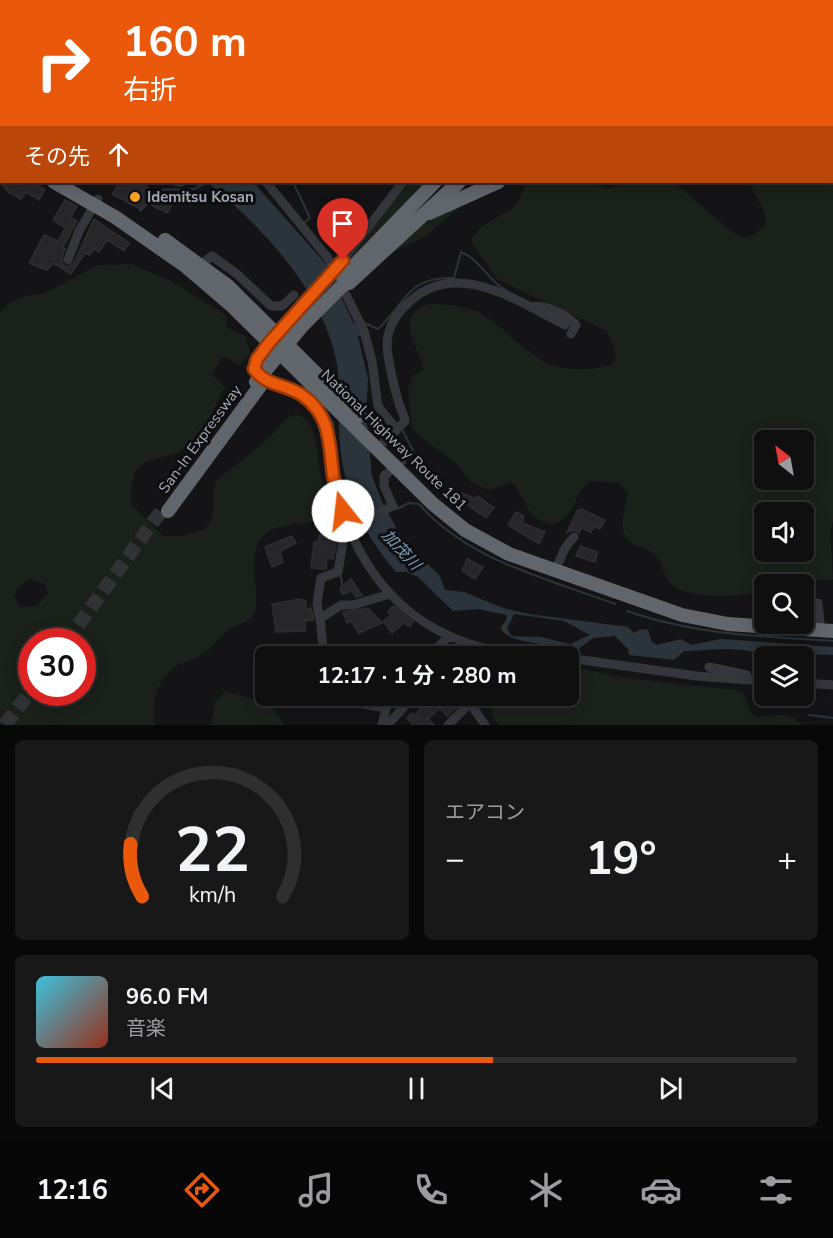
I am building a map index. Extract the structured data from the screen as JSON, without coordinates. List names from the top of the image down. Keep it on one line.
{"streets":{"highway":["San-In Expressway","National Highway Route 181"]},"water":["加茂川"],"places":["Idemitsu Kosan"],"north":"top left","page":{"turn":["160 m","右折"],"then":"その先","limit":"30","trip":"12:17 · 1 分 · 280 m","tile":"エアコン","heat":["−","19°","+"],"song":["96.0 FM","音楽"],"tabs":"12:16","gauge":["22","km/h"]}}
